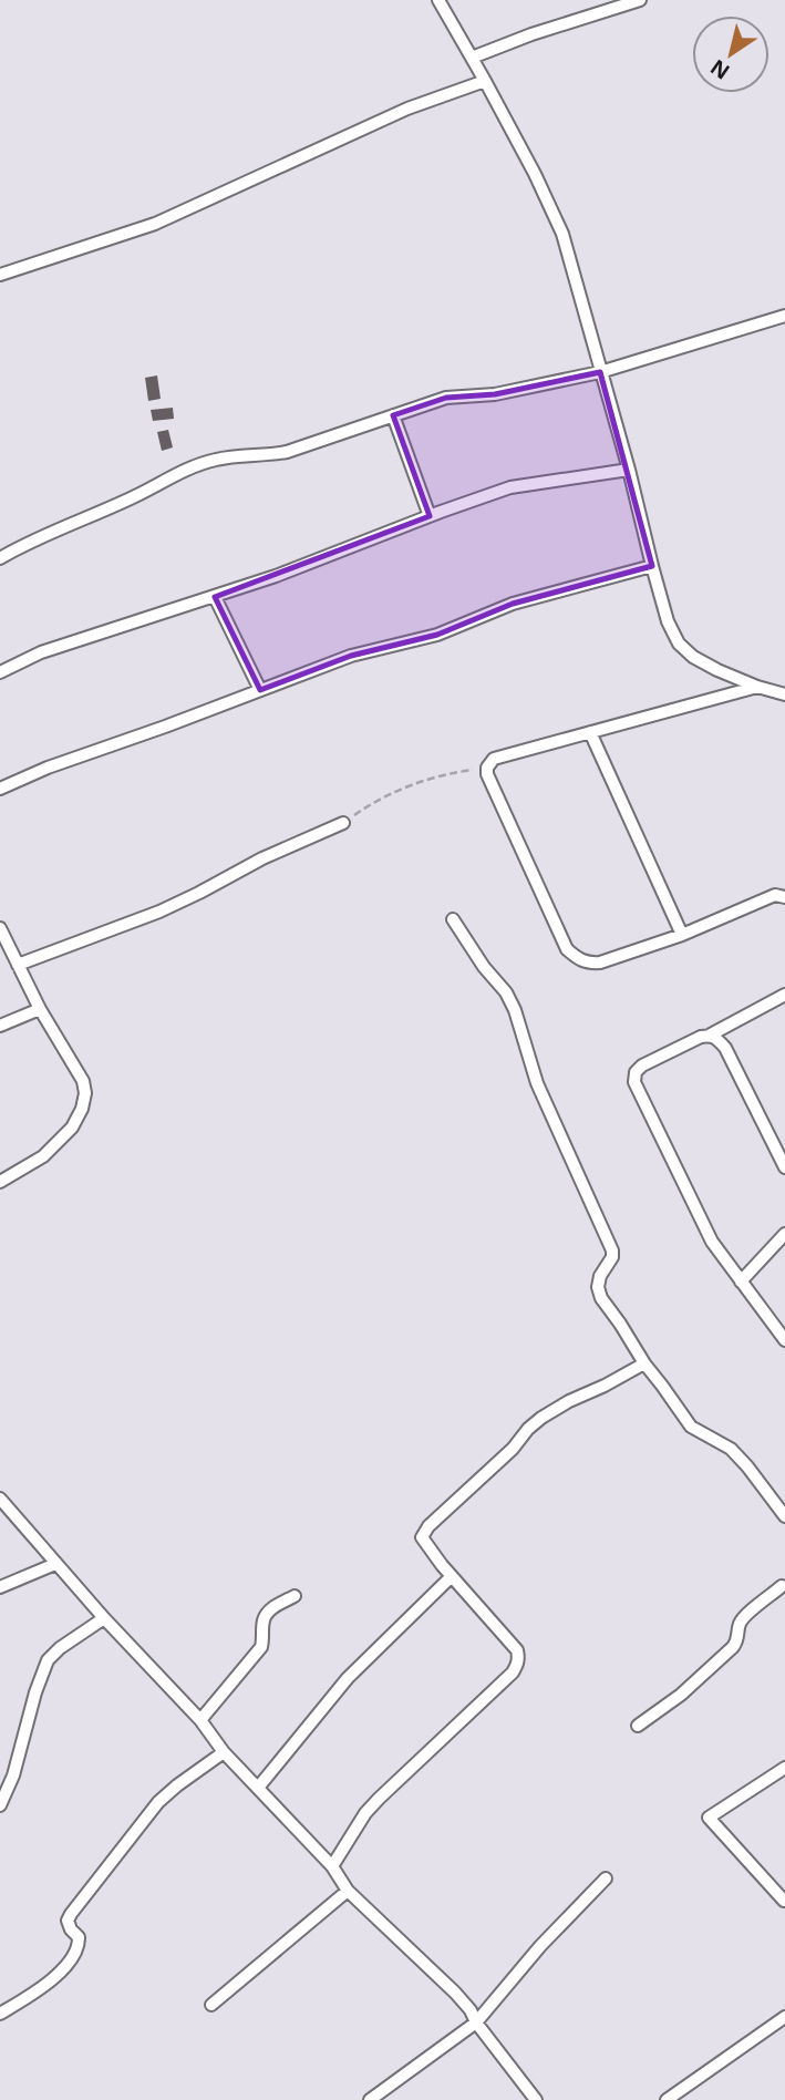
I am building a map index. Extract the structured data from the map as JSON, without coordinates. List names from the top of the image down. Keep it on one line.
{"north":"bottom left"}
